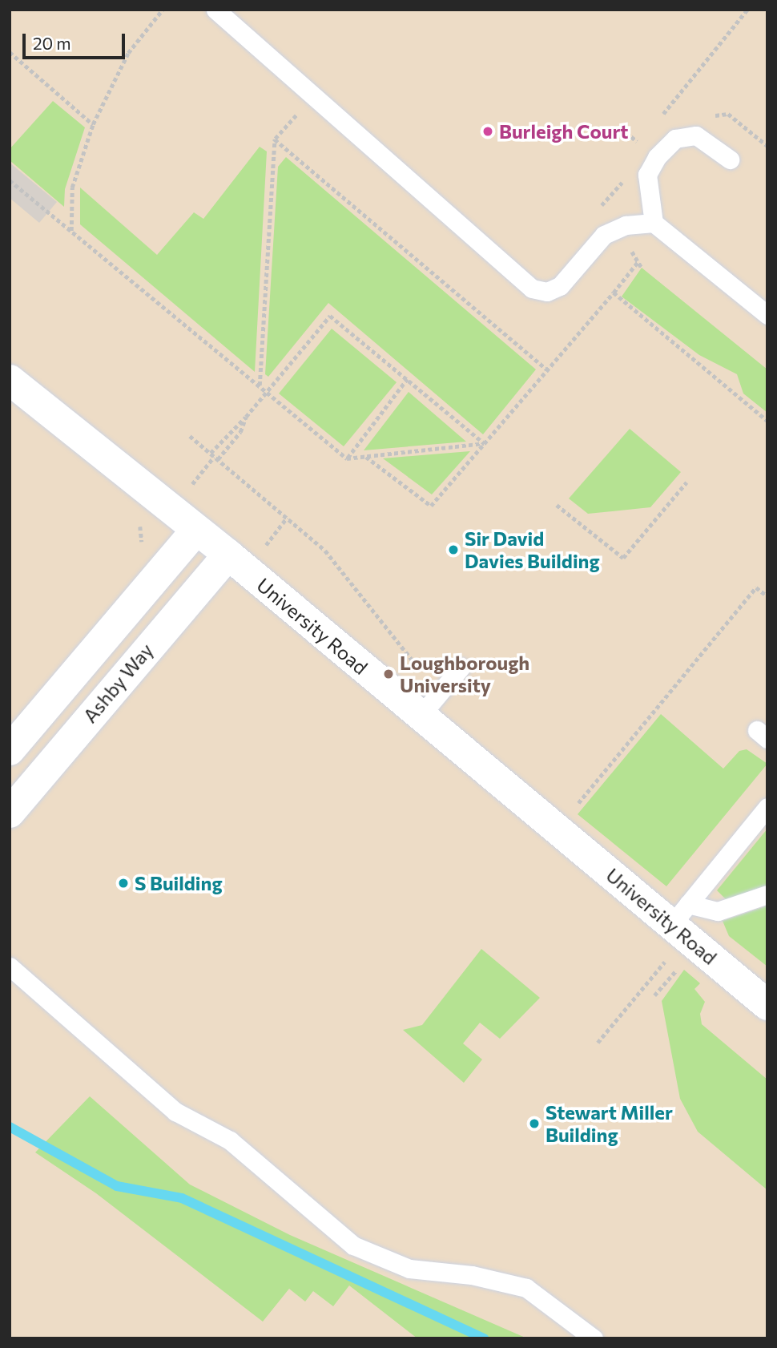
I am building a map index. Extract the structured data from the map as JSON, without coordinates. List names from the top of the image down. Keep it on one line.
{"streets":{"street":["University Road","Ashby Way"]},"crossings":[["University Road","Ashby Way"]],"places":["Burleigh Court","Sir David Davies Building","Loughborough University","S Building","Stewart Miller Building"],"scale_bar":"20 m"}
